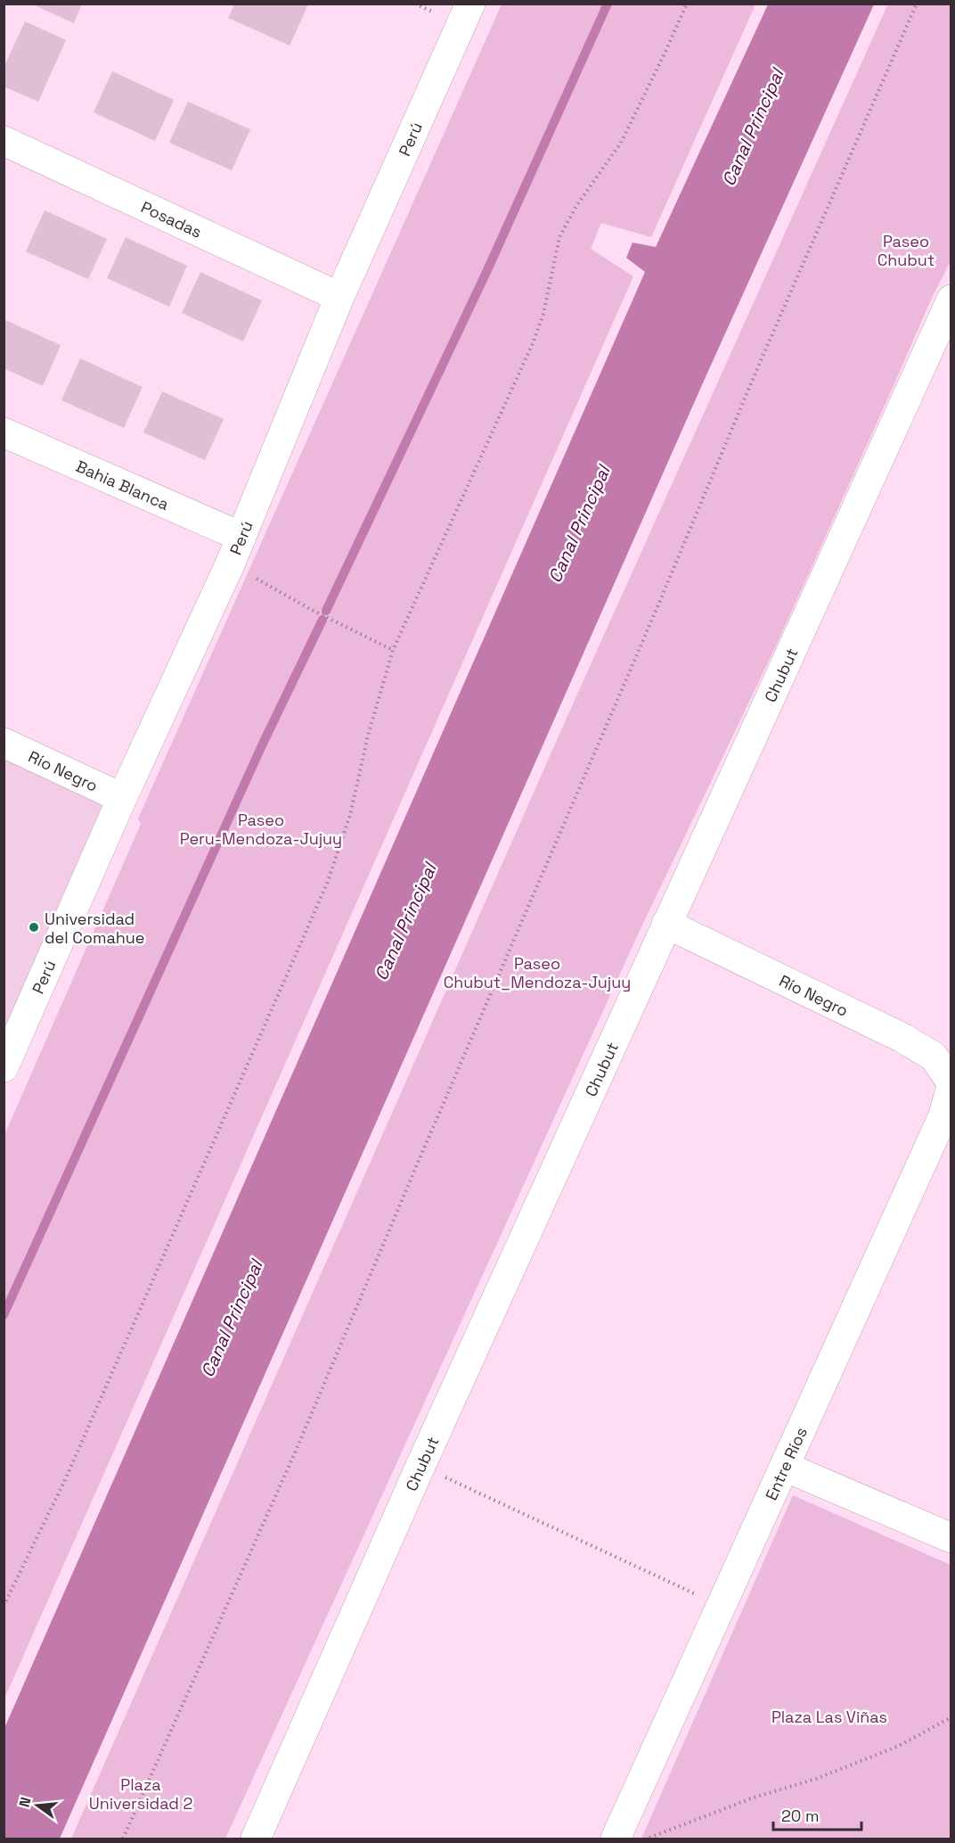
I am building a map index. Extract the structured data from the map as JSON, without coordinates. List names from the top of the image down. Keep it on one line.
{"streets":{"street":["Perú","Posadas","Bahia Blanca","Chubut","Río Negro","Entre Ríos"]},"crossings":[["Perú","Posadas"],["Perú","Bahia Blanca"],["Perú","Río Negro"],["Chubut","Río Negro"]],"water":["Canal Principal"],"parks":["Paseo Chubut","Paseo Peru-Mendoza-Jujuy","Paseo Chubut_Mendoza-Jujuy","Plaza Las Viñas","Plaza Universidad 2"],"places":["Universidad del Comahue"],"scale_bar":"20 m","north":"left"}
